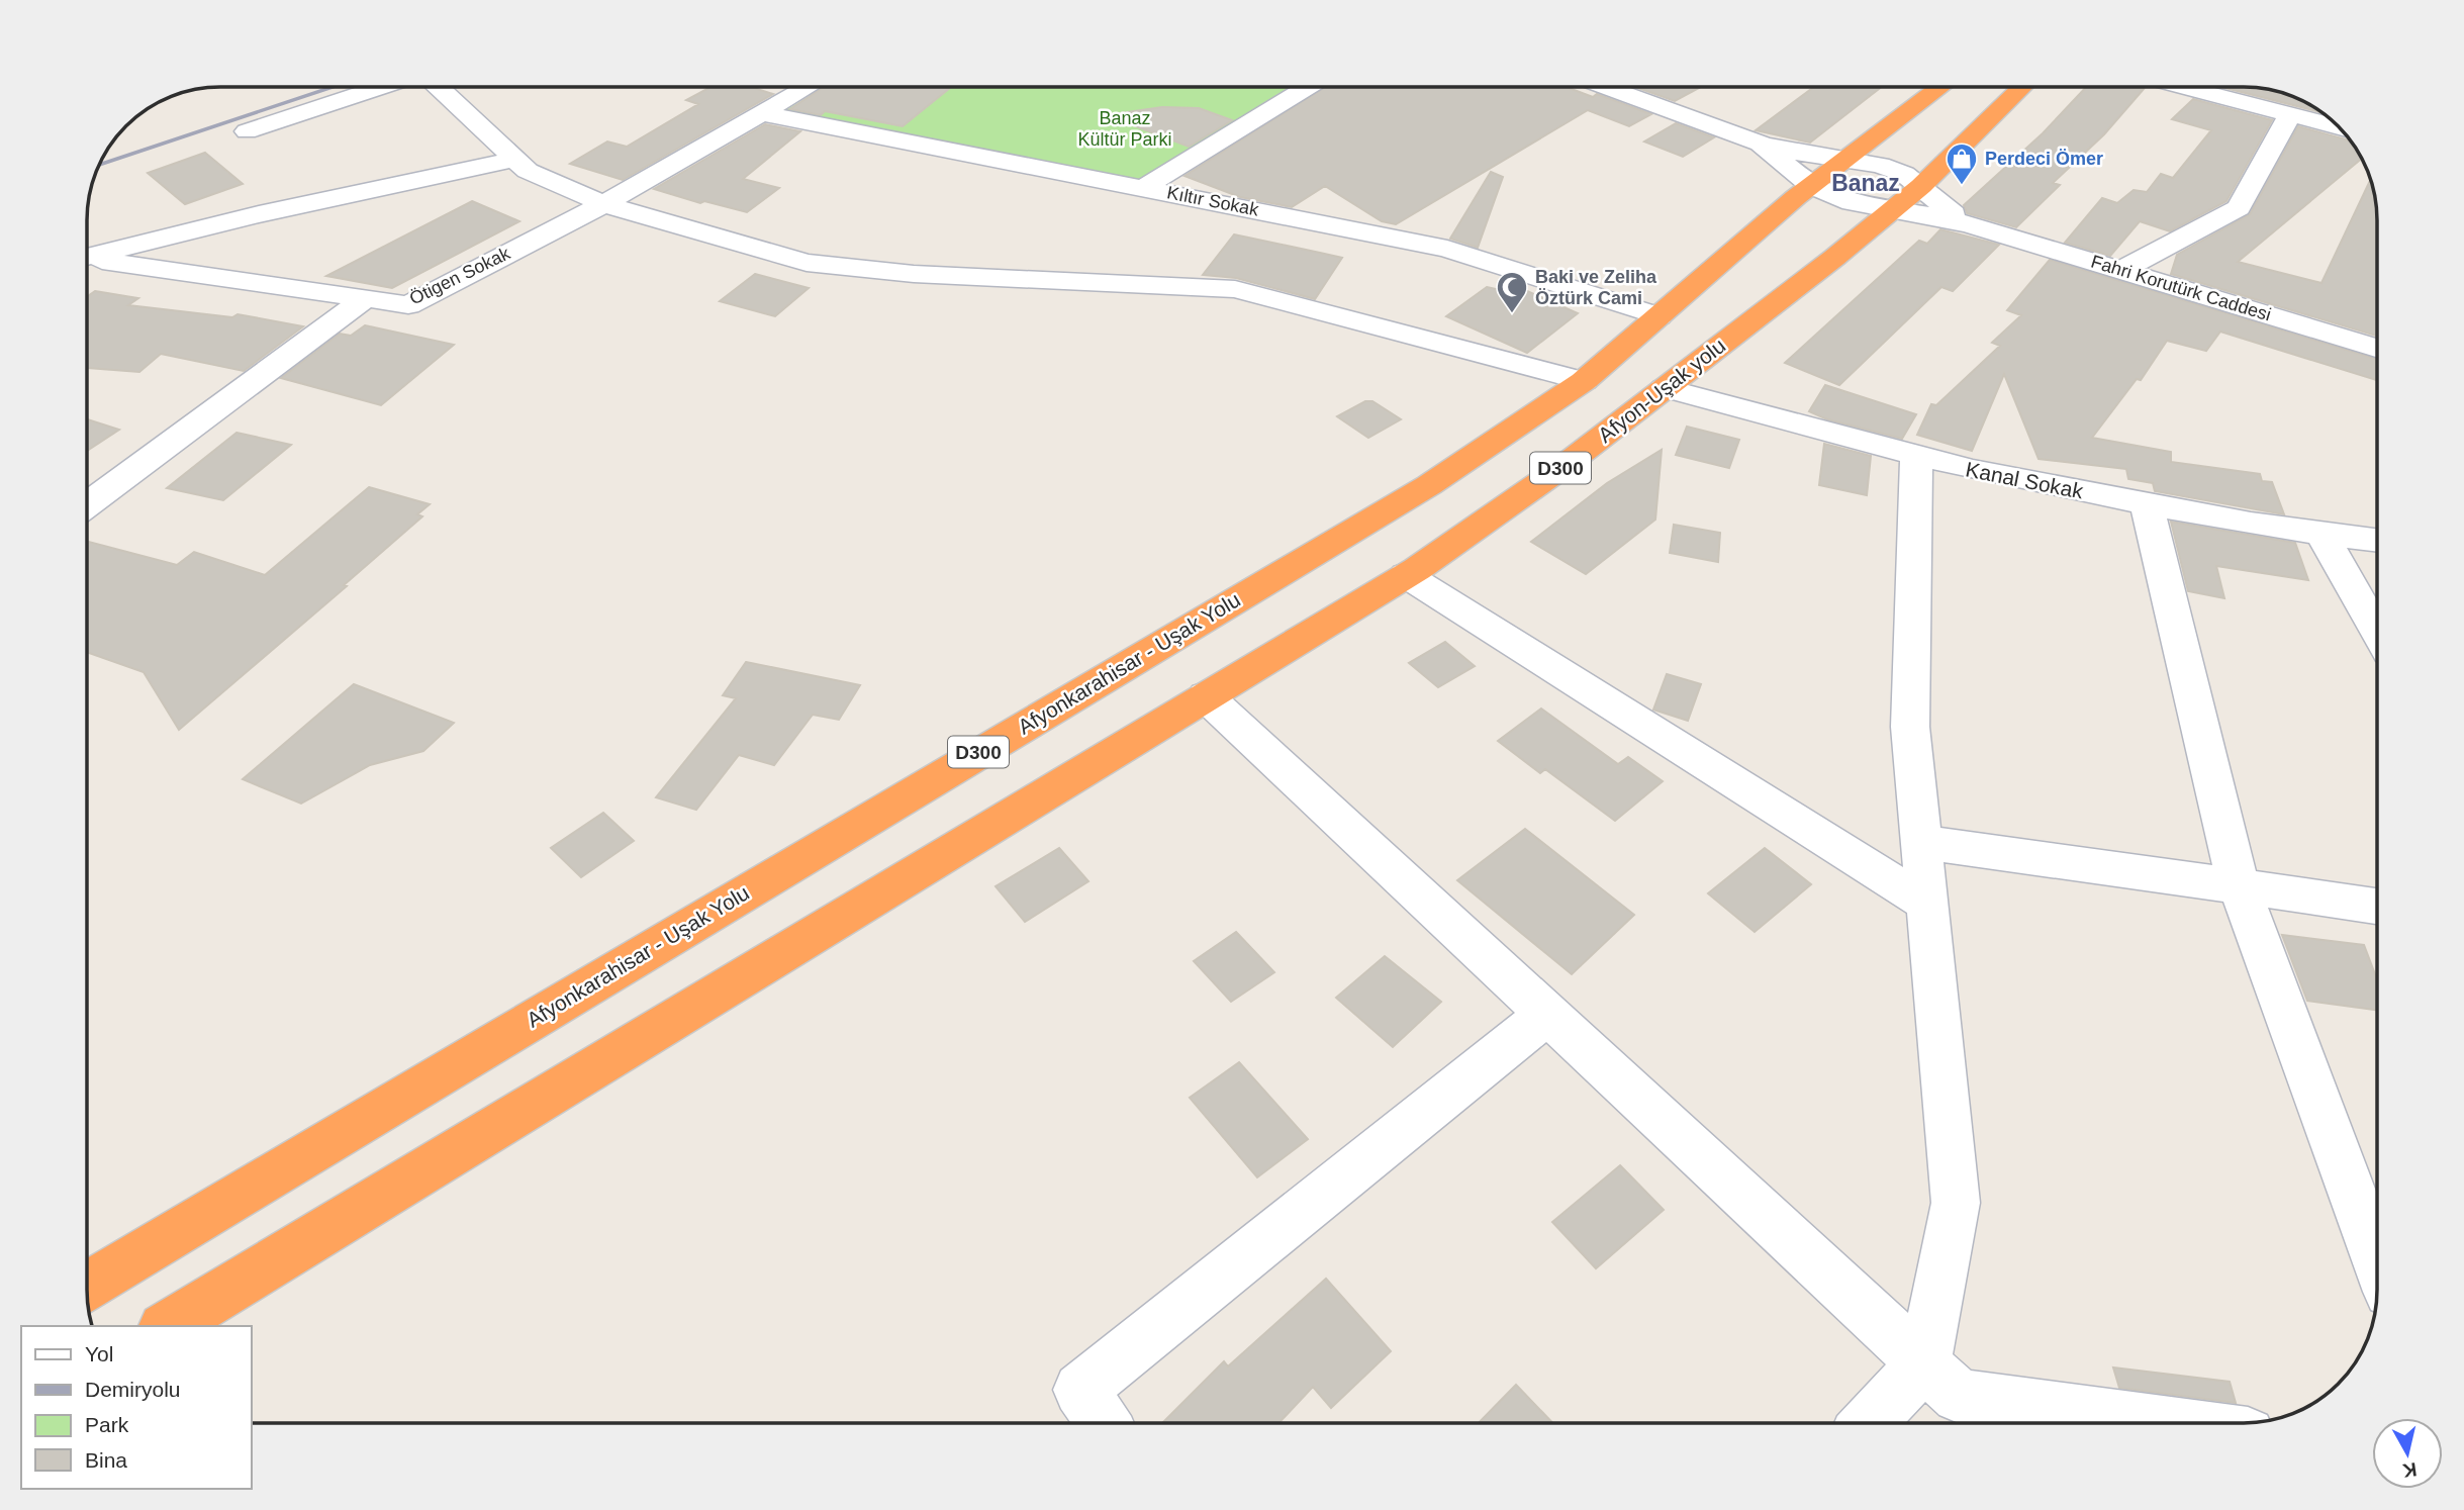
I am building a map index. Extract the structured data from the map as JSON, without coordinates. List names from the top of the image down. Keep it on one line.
{"streets":{"highway":["Afyon-Uşak yolu","D300","Afyonkarahisar - Uşak Yolu"],"street":["Kıltır Sokak","Ötigen Sokak","Fahri Korutürk Caddesi","Kanal Sokak"]},"crossings":[["Kıltır Sokak","Ötigen Sokak"],["Kıltır Sokak","Afyonkarahisar - Uşak Yolu"],["Afyon-Uşak yolu","D300"],["Afyon-Uşak yolu","Kanal Sokak"]],"districts":["Banaz"],"parks":["Banaz Kültür Parki"],"places":{"shop":["Perdeci Ömer"],"mosque":["Baki ve Zeliha Öztürk Cami"]},"legend":["Yol","Demiryolu","Park","Bina"],"north":"bottom"}
